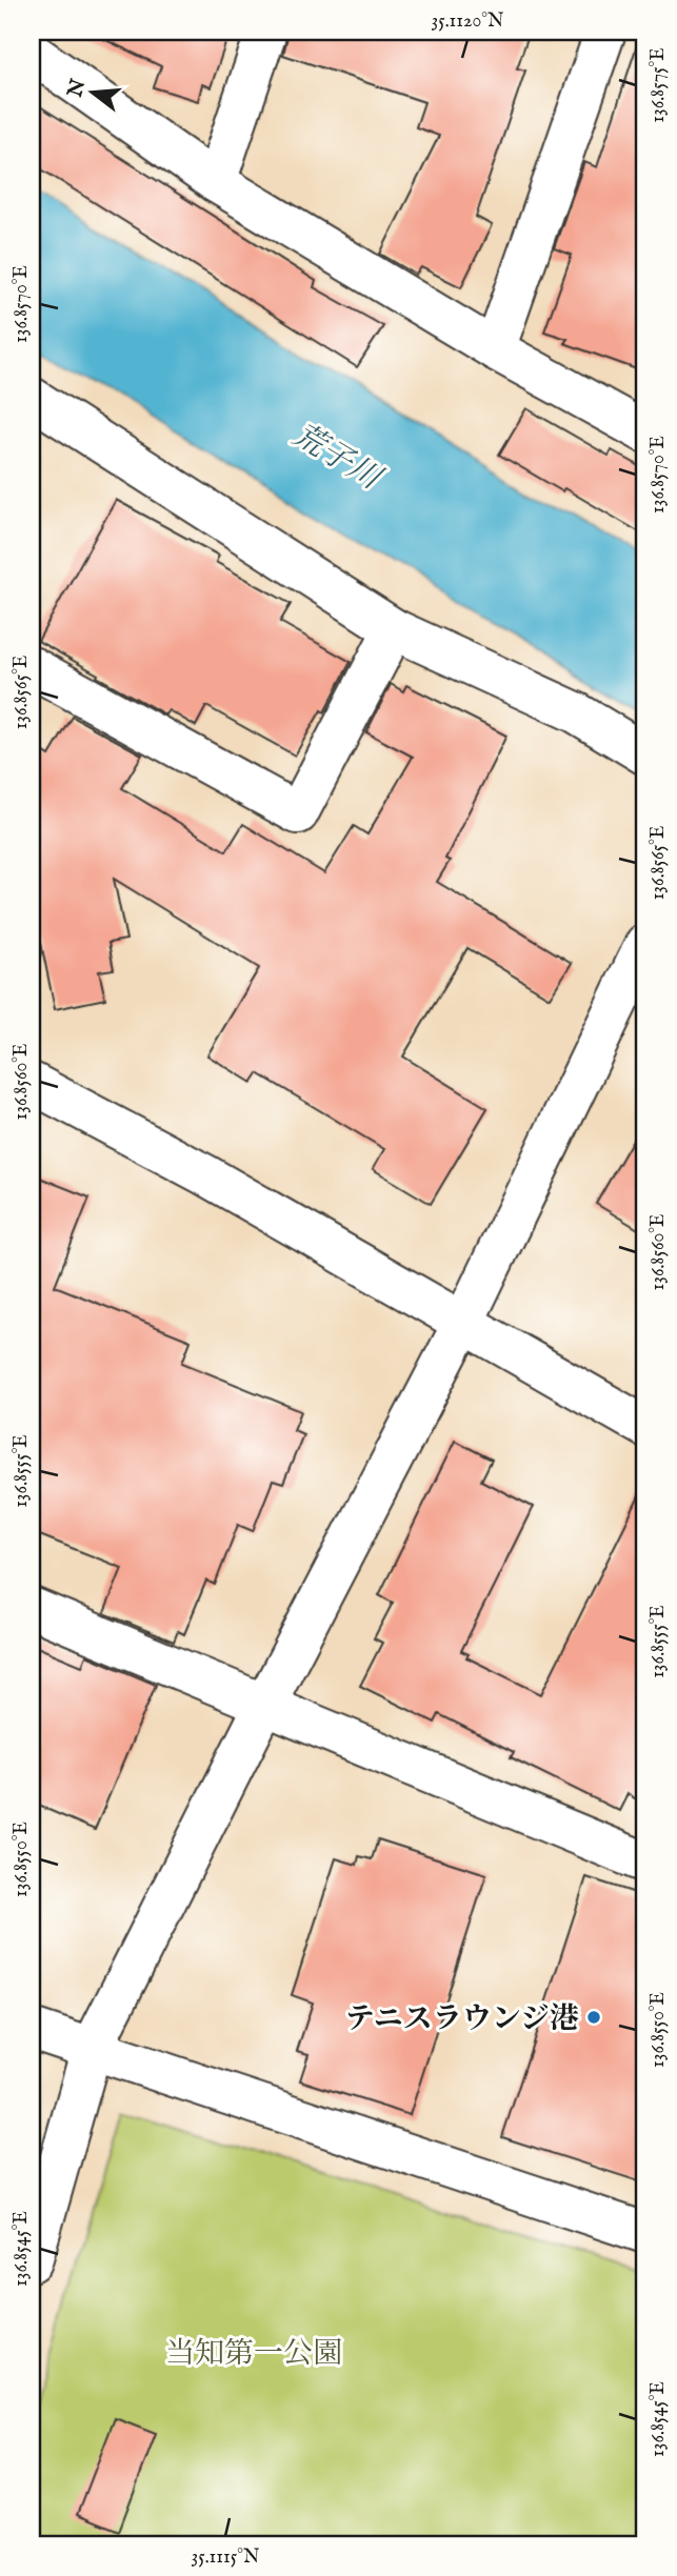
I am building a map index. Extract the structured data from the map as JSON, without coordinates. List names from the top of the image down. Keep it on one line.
{"water":["荒子川"],"parks":["当知第一公園"],"places":["テニスラウンジ港"],"north":"left","coordinates":["35.1120°N","136.8575°E","136.8570°E","136.8565°E","136.8560°E","136.8555°E","136.8550°E","136.8545°E","35.1115°N"]}
